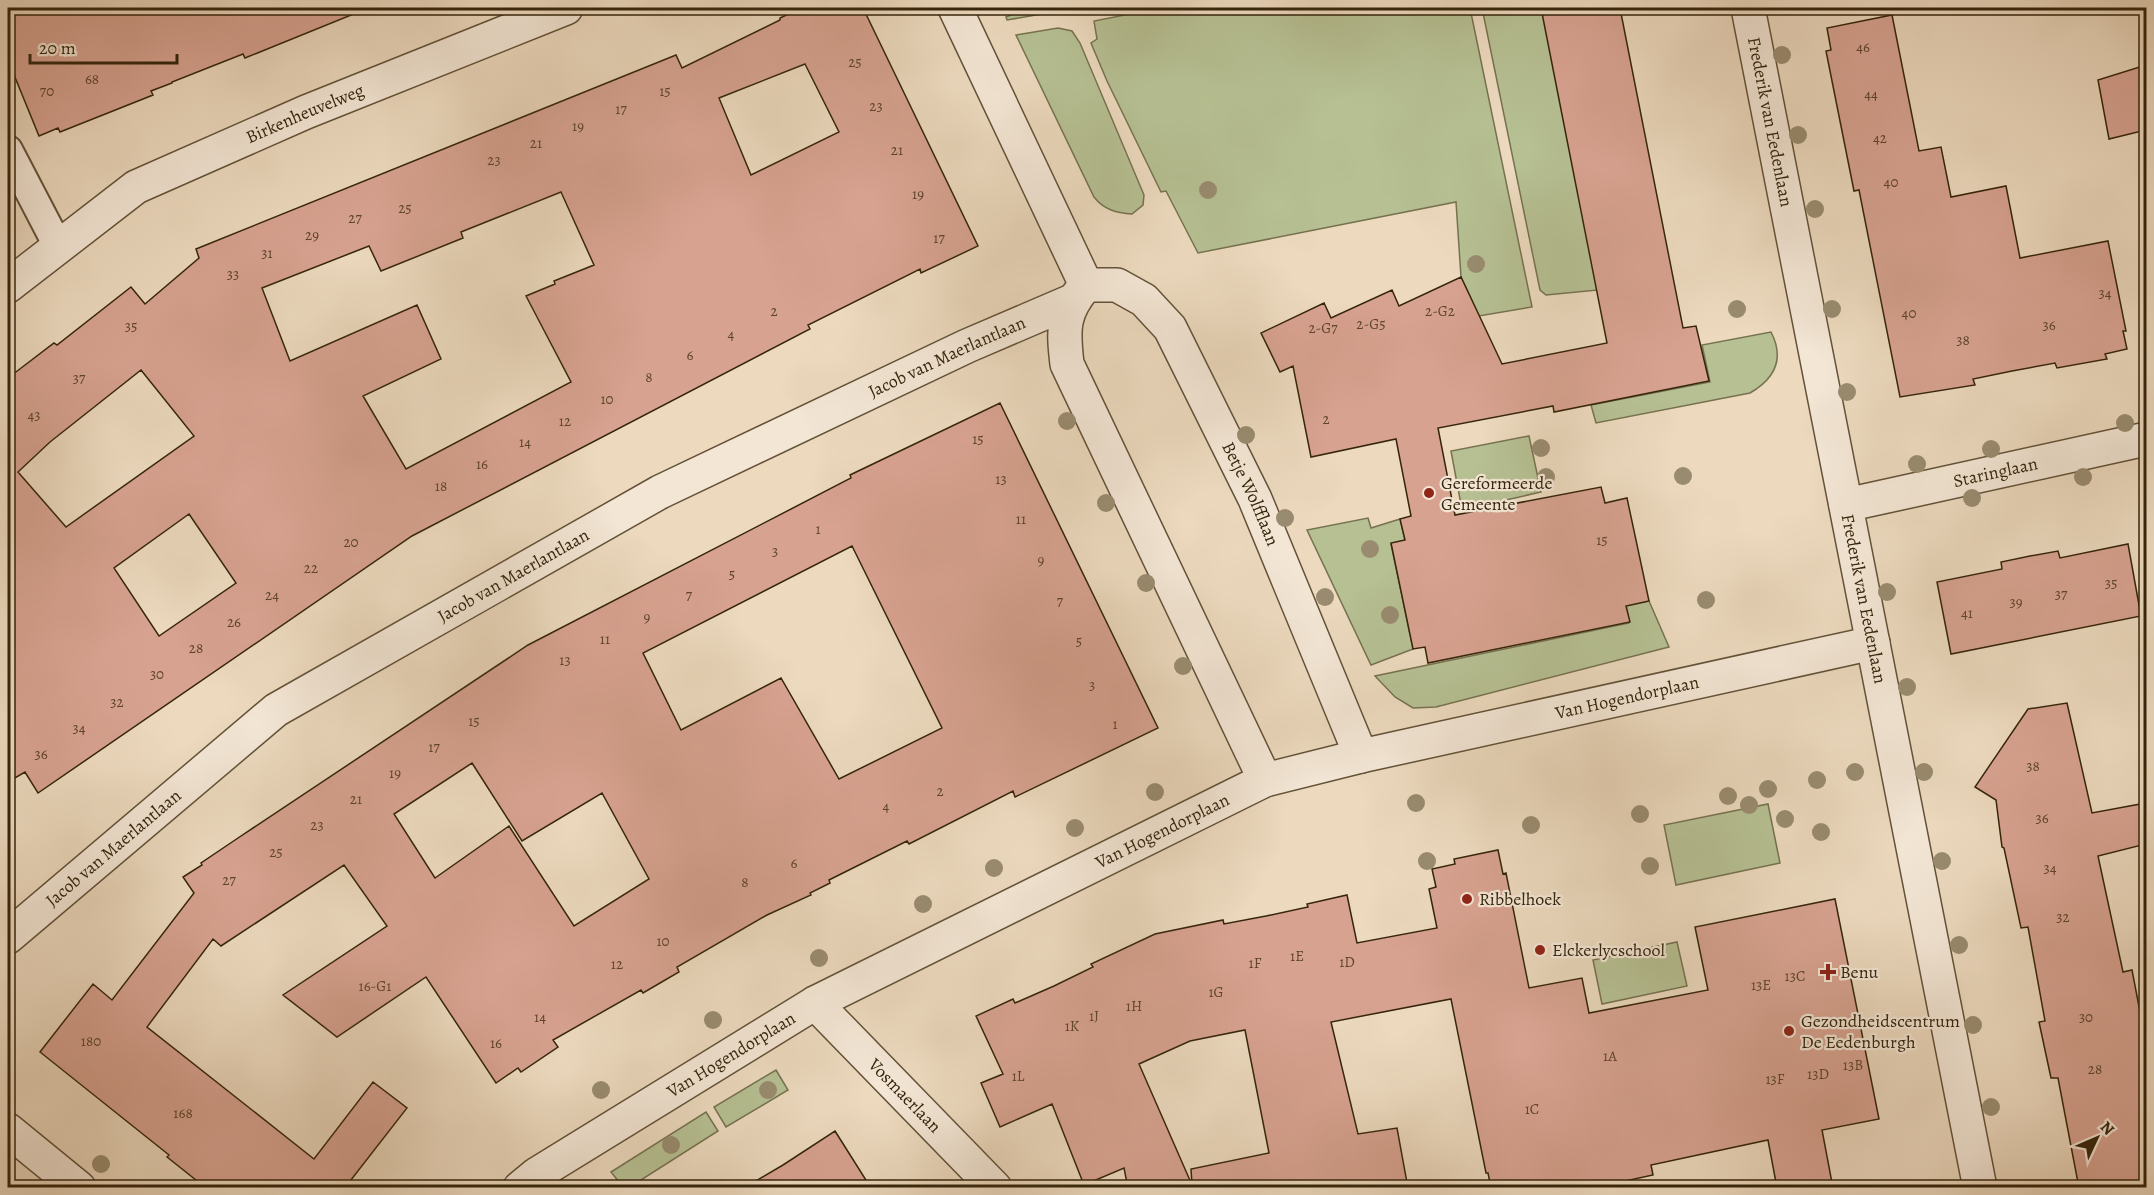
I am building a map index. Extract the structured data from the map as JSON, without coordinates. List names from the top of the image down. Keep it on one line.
{"streets":{"street":["Birkenheuvelweg","Frederik van Eedenlaan","Jacob van Maerlantlaan","Staringlaan","Betje Wolfflaan","Van Hogendorplaan","Vosmaerlaan"]},"crossings":[["Frederik van Eedenlaan","Staringlaan"],["Frederik van Eedenlaan","Van Hogendorplaan"],["Jacob van Maerlantlaan","Betje Wolfflaan"],["Betje Wolfflaan","Van Hogendorplaan"],["Van Hogendorplaan","Vosmaerlaan"]],"places":{"other":["Gereformeerde Gemeente","Ribbelhoek","Elckerlycschool","Gezondheidscentrum De Eedenburgh"],"health":["Benu"]},"house_numbers":["46","25","68","70","15","44","23","17","19","42","21","21","23","40","19","25","27","29","17","31","33","34","2","2-G2","40","2-G5","36","35","2-G7","4","38","6","8","37","10","43","2","12","15","14","16","13","18","11","1","15","20","3","9","22","5","35","37","24","7","7","39","41","9","26","11","5","28","13","30","3","32","15","1","34","17","36","38","19","2","21","4","36","23","25","6","34","27","8","32","10","1E","1D","1F","12","13C","13E","16-G1","1G","1H","1J","14","30","1K","180","16","1A","13B","28","13D","1L","13F","1C","168"],"scale_bar":"20 m","north":"top right"}
